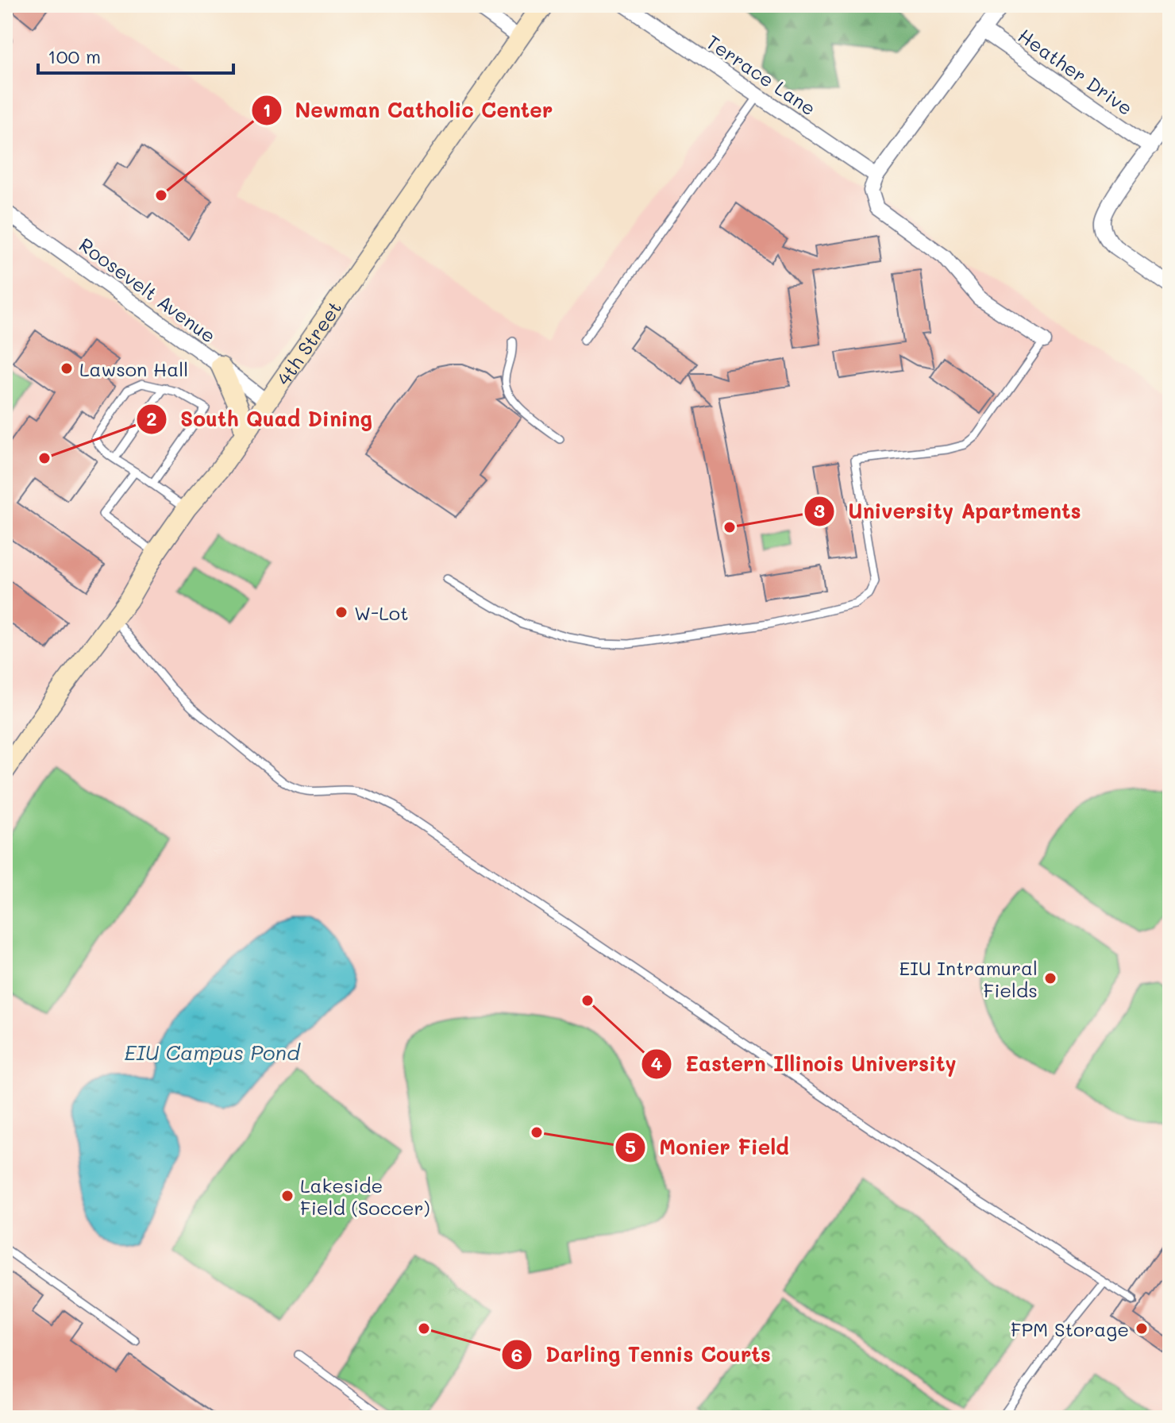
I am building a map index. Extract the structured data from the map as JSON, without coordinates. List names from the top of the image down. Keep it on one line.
{"streets":{"street":["Heather Drive","Terrace Lane","Roosevelt Avenue","4th Street"]},"crossings":[["Roosevelt Avenue","4th Street"]],"water":["EIU Campus Pond"],"places":["Newman Catholic Center","Lawson Hall","South Quad Dining","University Apartments","W-Lot","EIU Intramural Fields","Eastern Illinois University","Monier Field","Lakeside Field (Soccer)","Darling Tennis Courts","FPM Storage"],"scale_bar":"100 m"}
